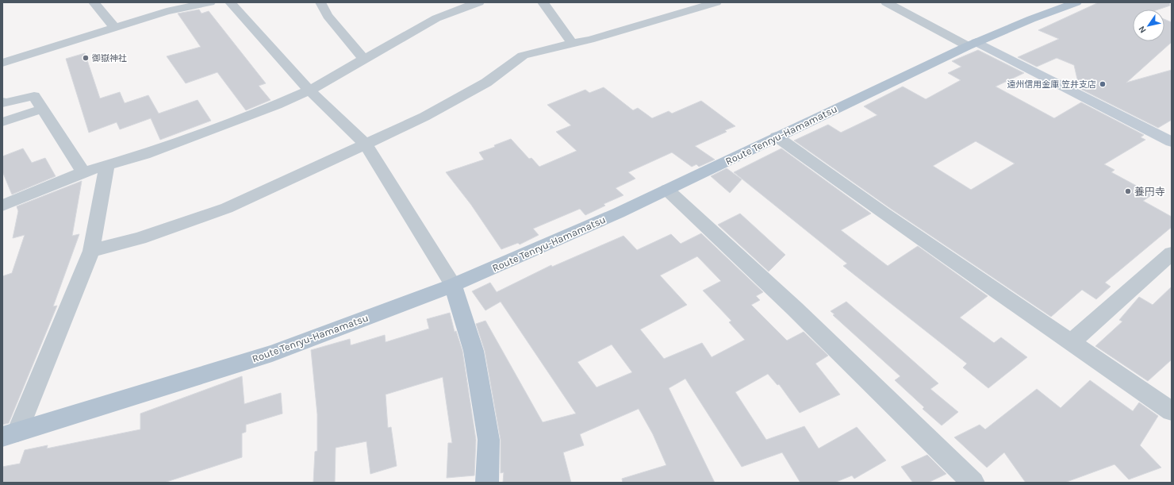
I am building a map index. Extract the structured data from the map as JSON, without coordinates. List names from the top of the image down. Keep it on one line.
{"streets":{"main road":["Route Tenryu-Hamamatsu"]},"places":["御嶽神社","遠州信用金庫 笠井支店","養円寺"],"north":"bottom left"}
